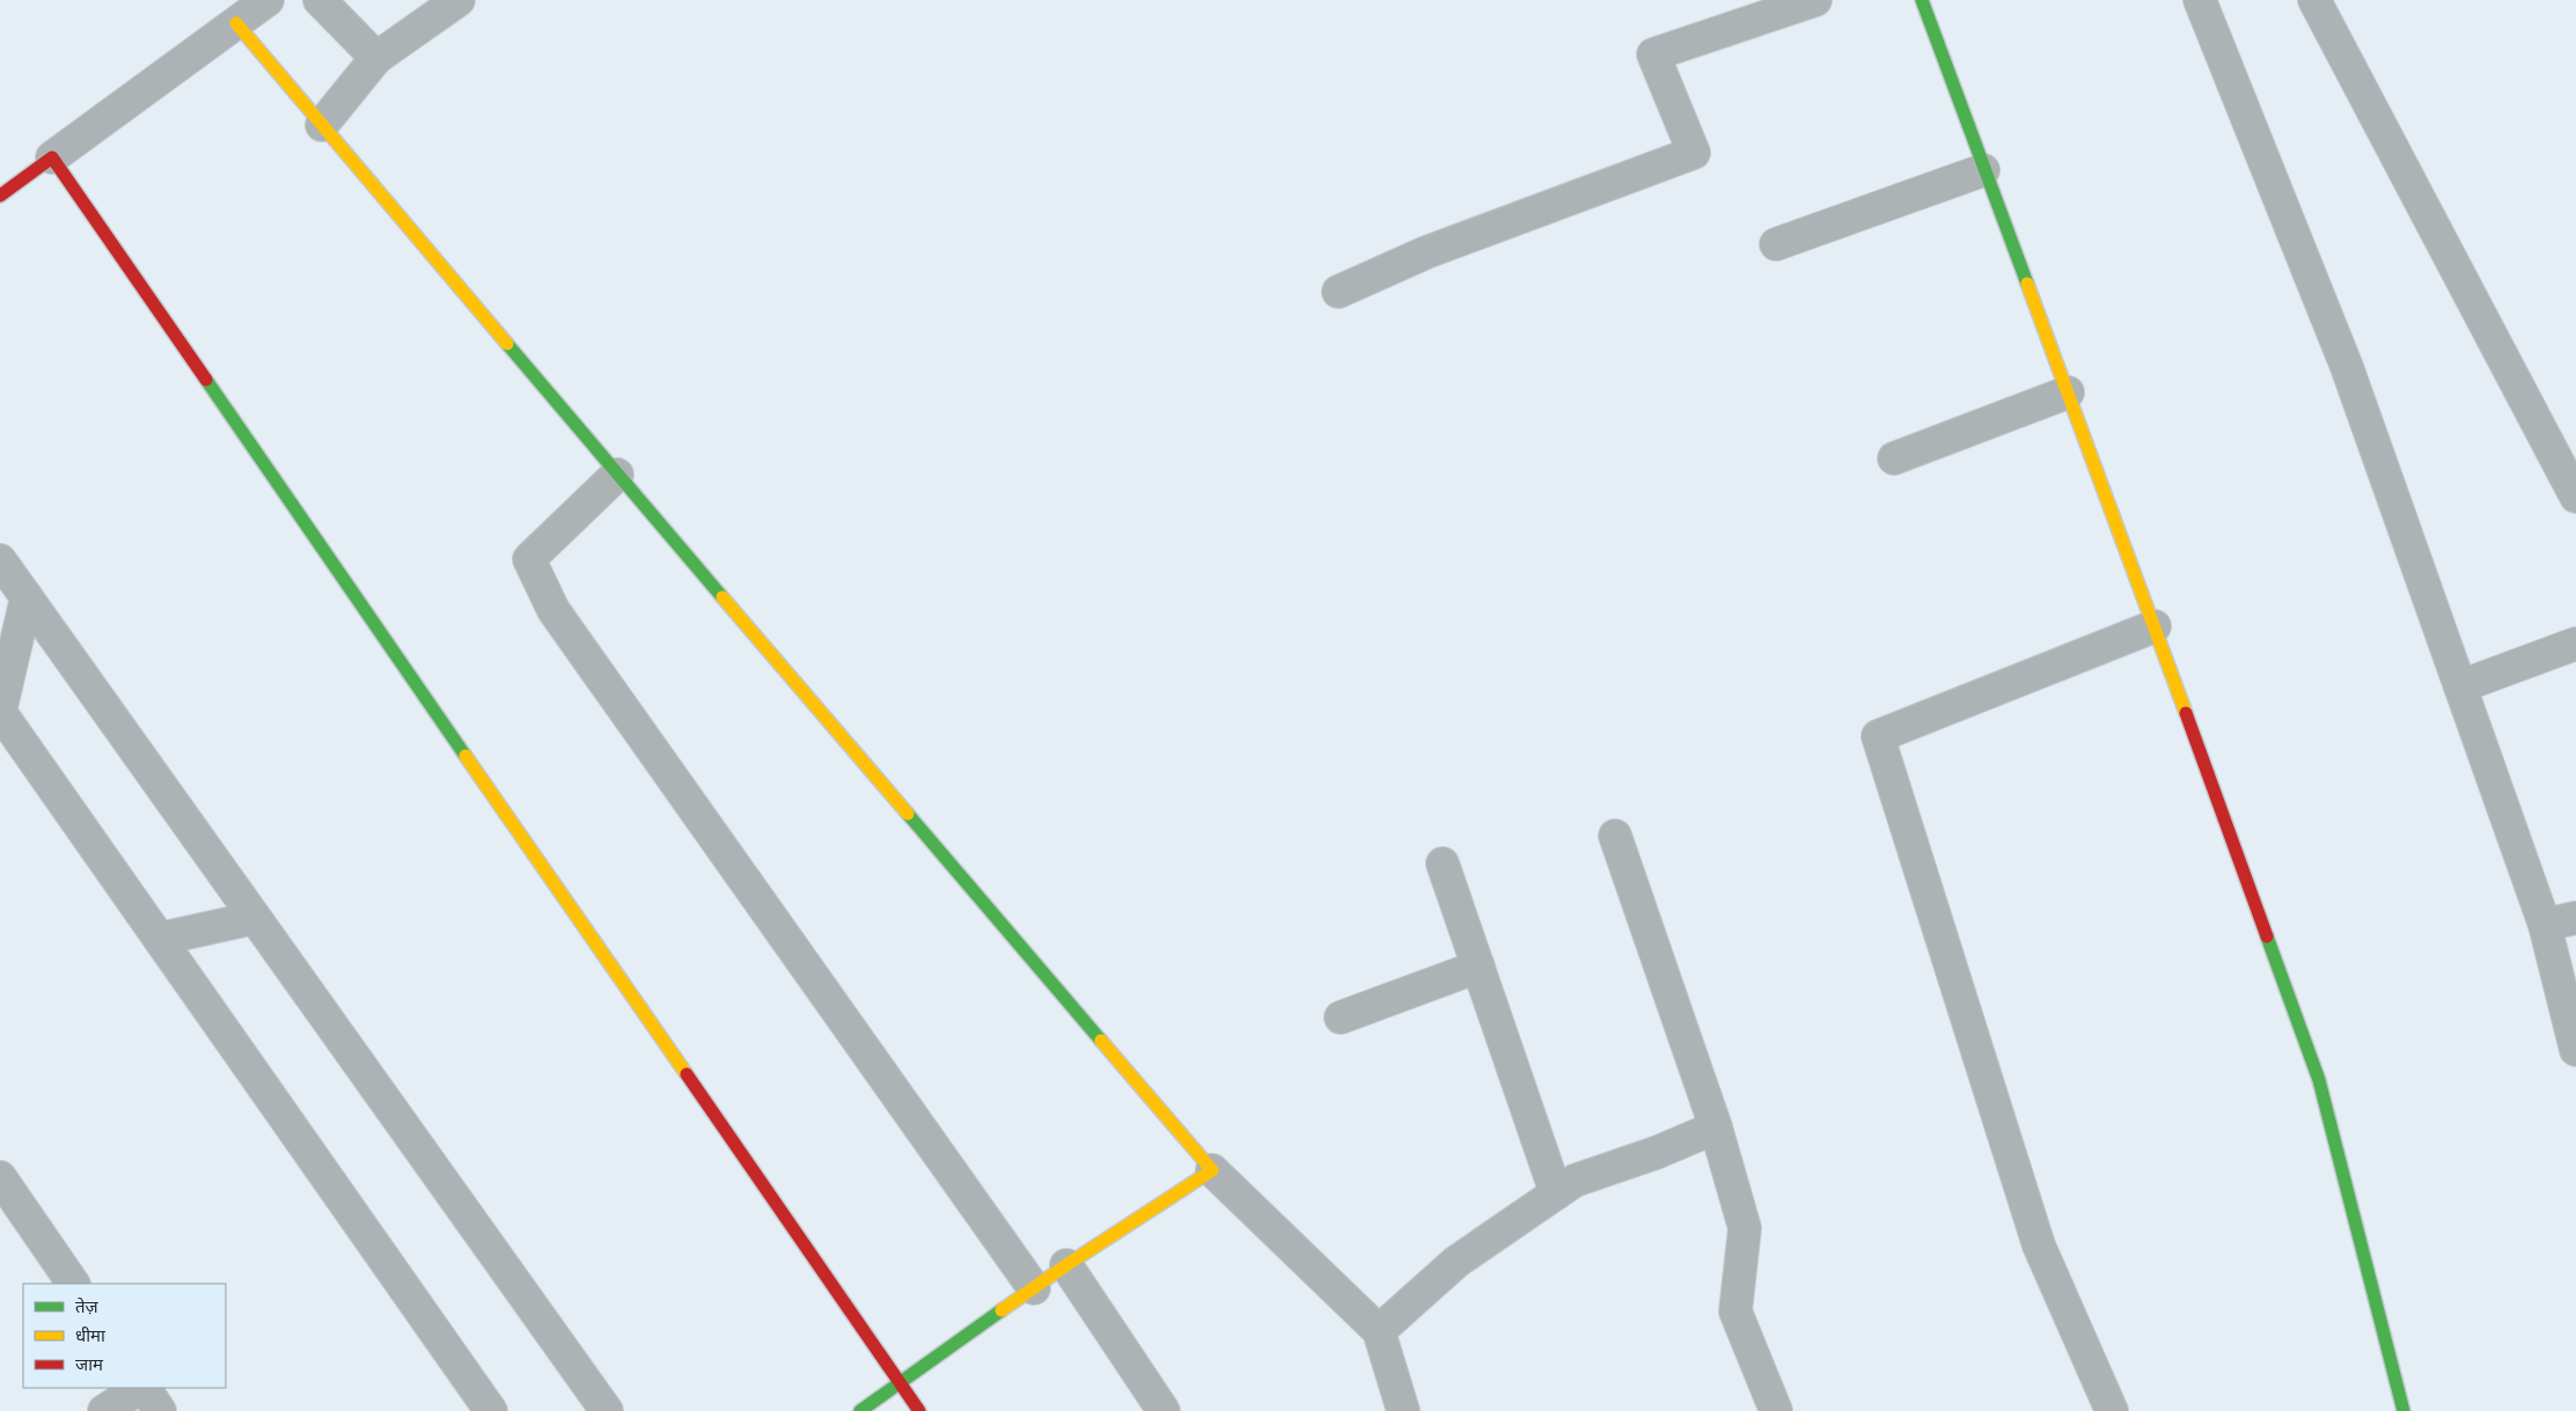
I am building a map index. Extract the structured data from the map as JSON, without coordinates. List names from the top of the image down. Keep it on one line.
{"legend":["तेज़","धीमा","जाम"]}
